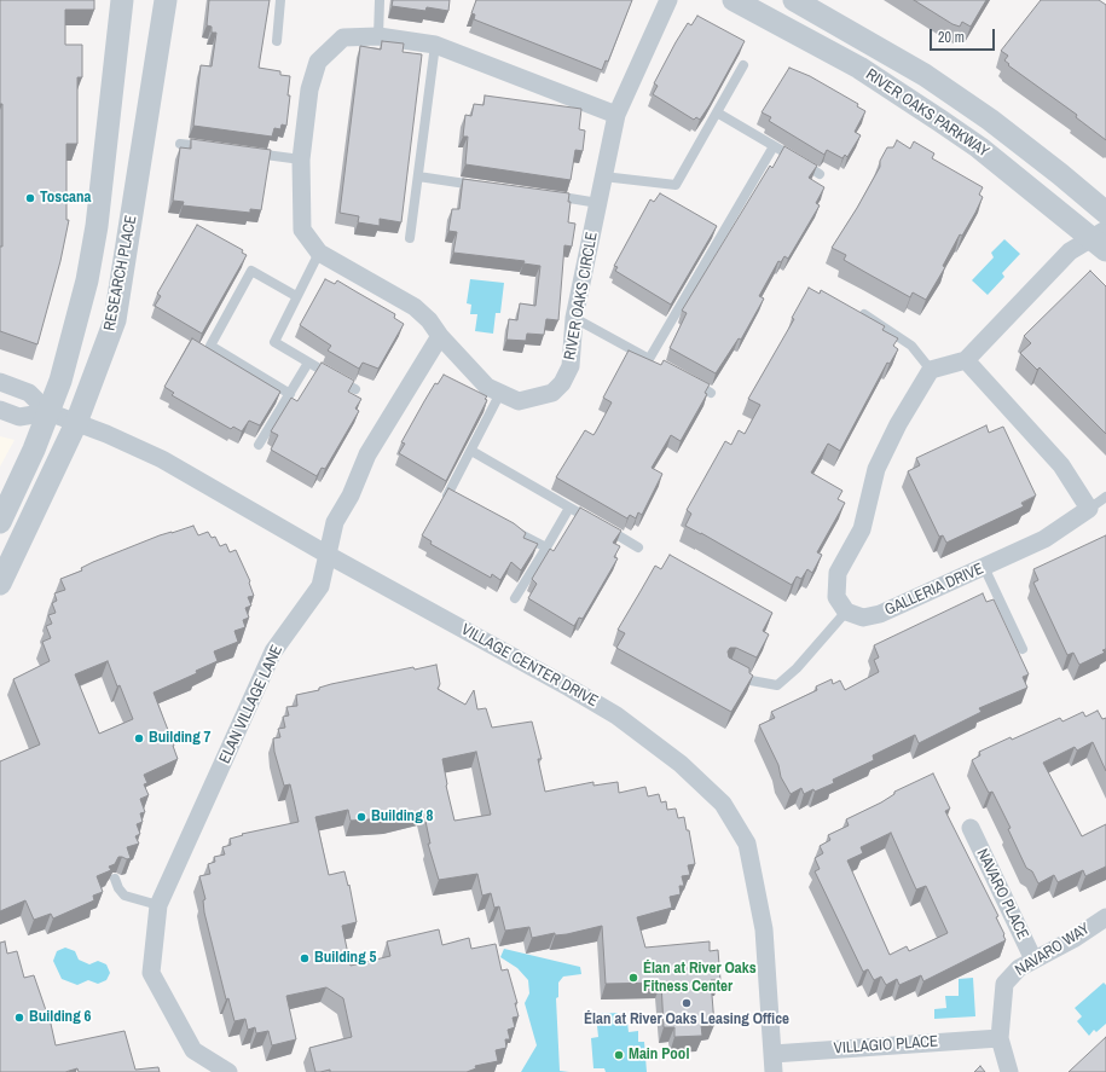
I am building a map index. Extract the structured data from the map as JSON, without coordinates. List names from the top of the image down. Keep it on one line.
{"streets":{"street":["RIVER OAKS PARKWAY","RESEARCH PLACE","RIVER OAKS CIRCLE","GALLERIA DRIVE","VILLAGE CENTER DRIVE","ELAN VILLAGE LANE","NAVARO PLACE","NAVARO WAY","VILLAGIO PLACE"]},"crossings":[["RESEARCH PLACE","VILLAGE CENTER DRIVE"],["RIVER OAKS CIRCLE","ELAN VILLAGE LANE"],["VILLAGE CENTER DRIVE","ELAN VILLAGE LANE"],["VILLAGE CENTER DRIVE","VILLAGIO PLACE"],["NAVARO PLACE","NAVARO WAY"],["NAVARO WAY","VILLAGIO PLACE"]],"places":["Toscana","Building 7","Building 8","Building 5","Élan at River Oaks Fitness Center","Élan at River Oaks Leasing Office","Building 6","Main Pool"],"scale_bar":"20 m"}
